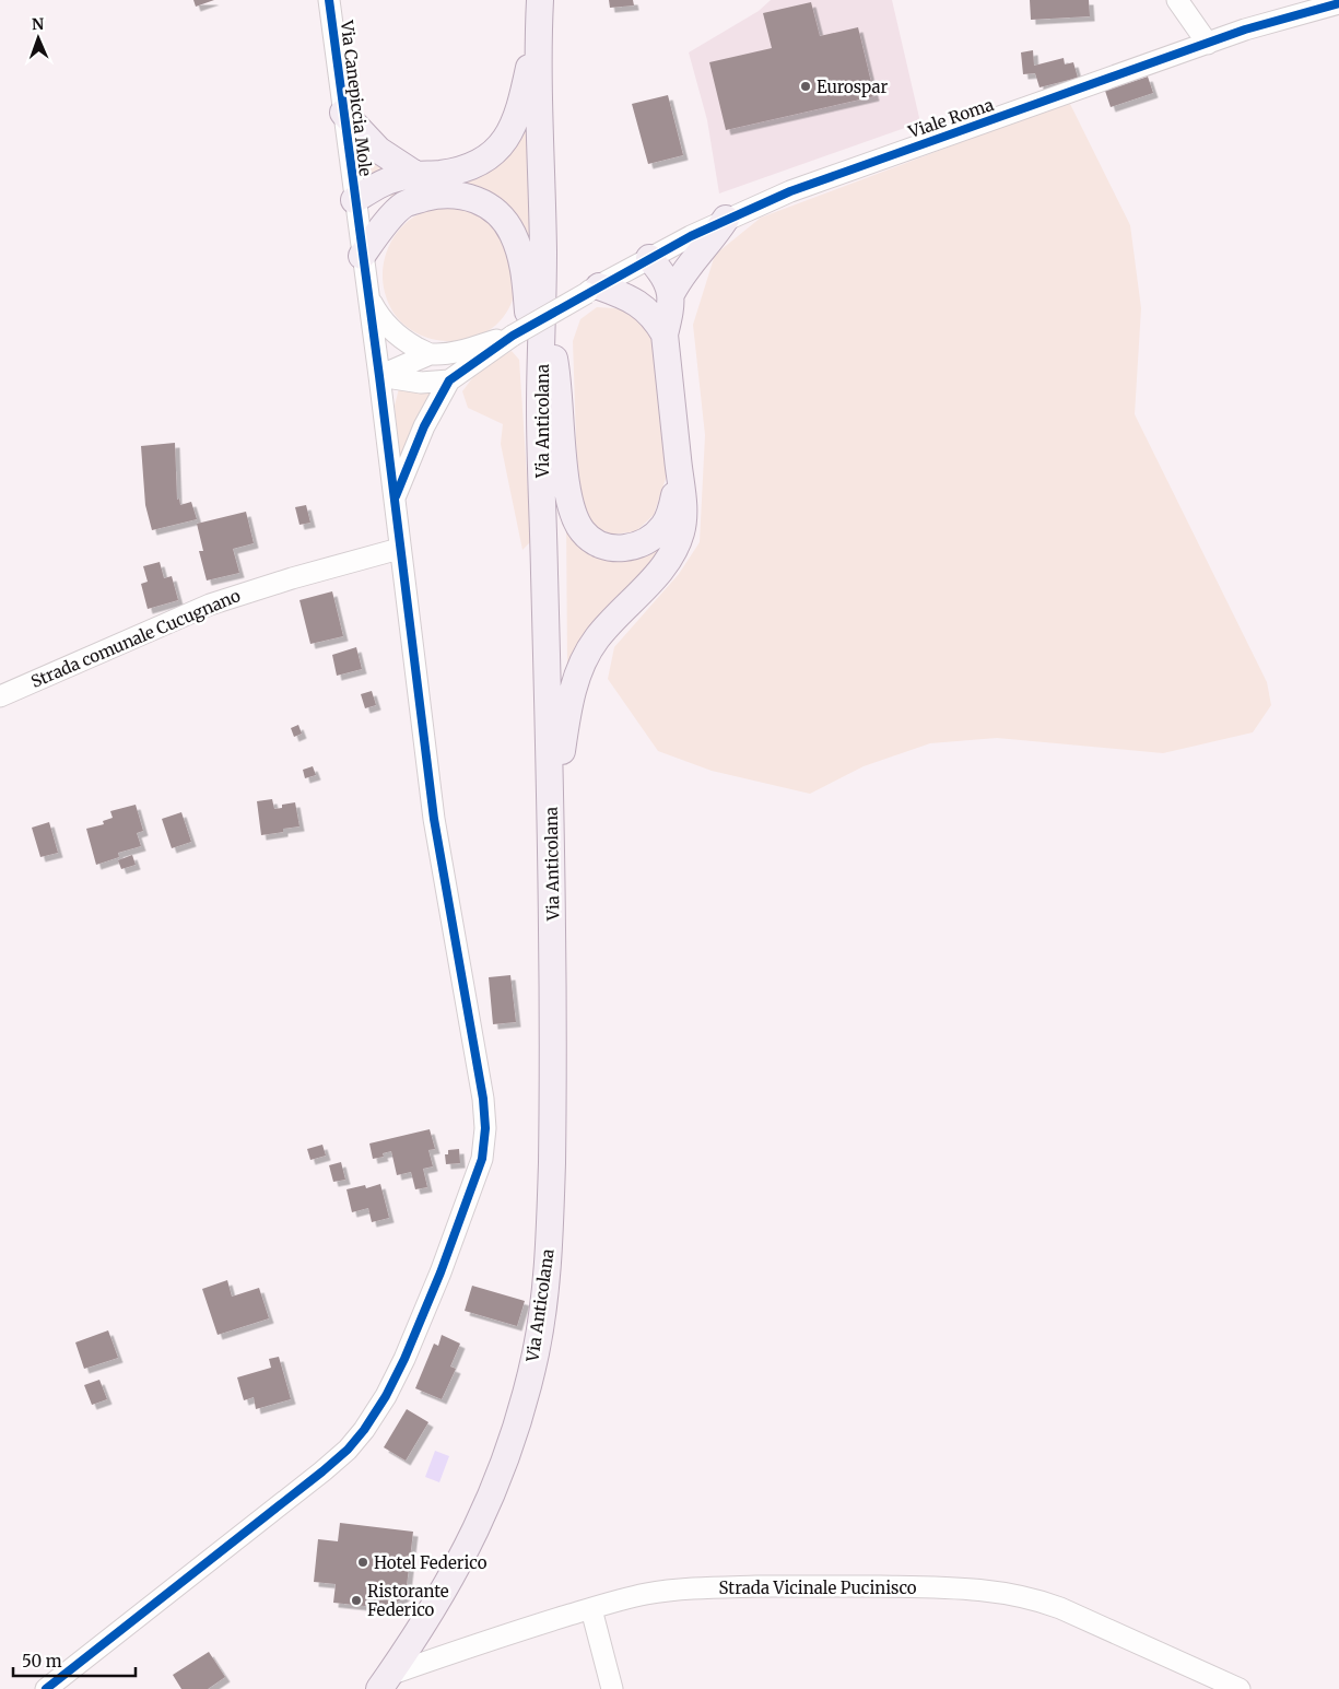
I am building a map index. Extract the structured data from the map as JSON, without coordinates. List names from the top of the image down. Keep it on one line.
{"streets":{"main road":["Via Anticolana"],"street":["Via Canepiccia Mole","Viale Roma","Strada comunale Cucugnano","Strada Vicinale Pucinisco"]},"crossings":[["Via Canepiccia Mole","Strada comunale Cucugnano"],["Via Anticolana","Strada Vicinale Pucinisco"]],"places":["Eurospar","Hotel Federico","Ristorante Federico"],"scale_bar":"50 m","north":"top"}
